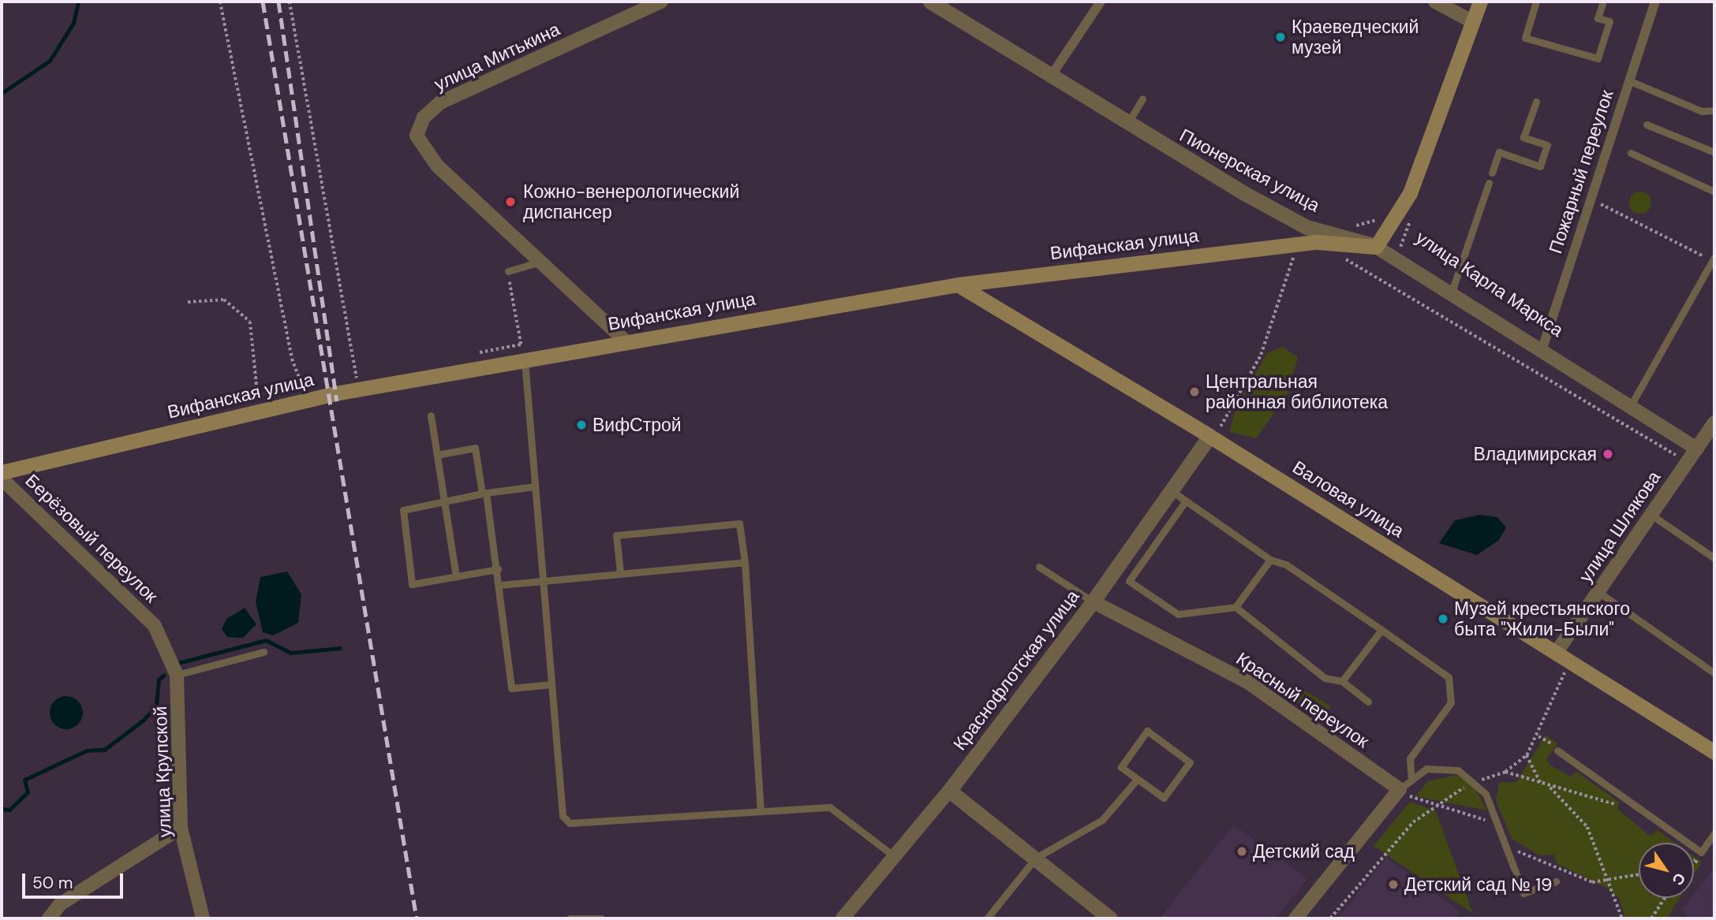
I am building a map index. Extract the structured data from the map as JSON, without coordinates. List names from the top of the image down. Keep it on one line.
{"streets":{"main road":["Вифанская улица","улица Карла Маркса","Валовая улица"],"street":["улица Митькина","Пионерская улица","Пожарный переулок","улица Шлякова","Берёзовый переулок","Краснофлотская улица","Красный переулок","улица Крупской"]},"crossings":[["улица Митькина","Вифанская улица"],["Пионерская улица","Пожарный переулок"],["Пионерская улица","Вифанская улица"],["Пионерская улица","улица Карла Маркса"],["Пионерская улица","улица Шлякова"],["Вифанская улица","улица Карла Маркса"],["Вифанская улица","Валовая улица"],["Валовая улица","улица Шлякова"],["Валовая улица","Краснофлотская улица"],["Берёзовый переулок","улица Крупской"],["Краснофлотская улица","Красный переулок"]],"places":["Краеведческий музей","Кожно-венерологический диспансер","Центральная районная библиотека","ВифСтрой","Владимирская","Музей крестьянского быта \"Жили-Были\"","Детский сад","Детский сад № 19"],"scale_bar":"50 m","north":"bottom right"}
